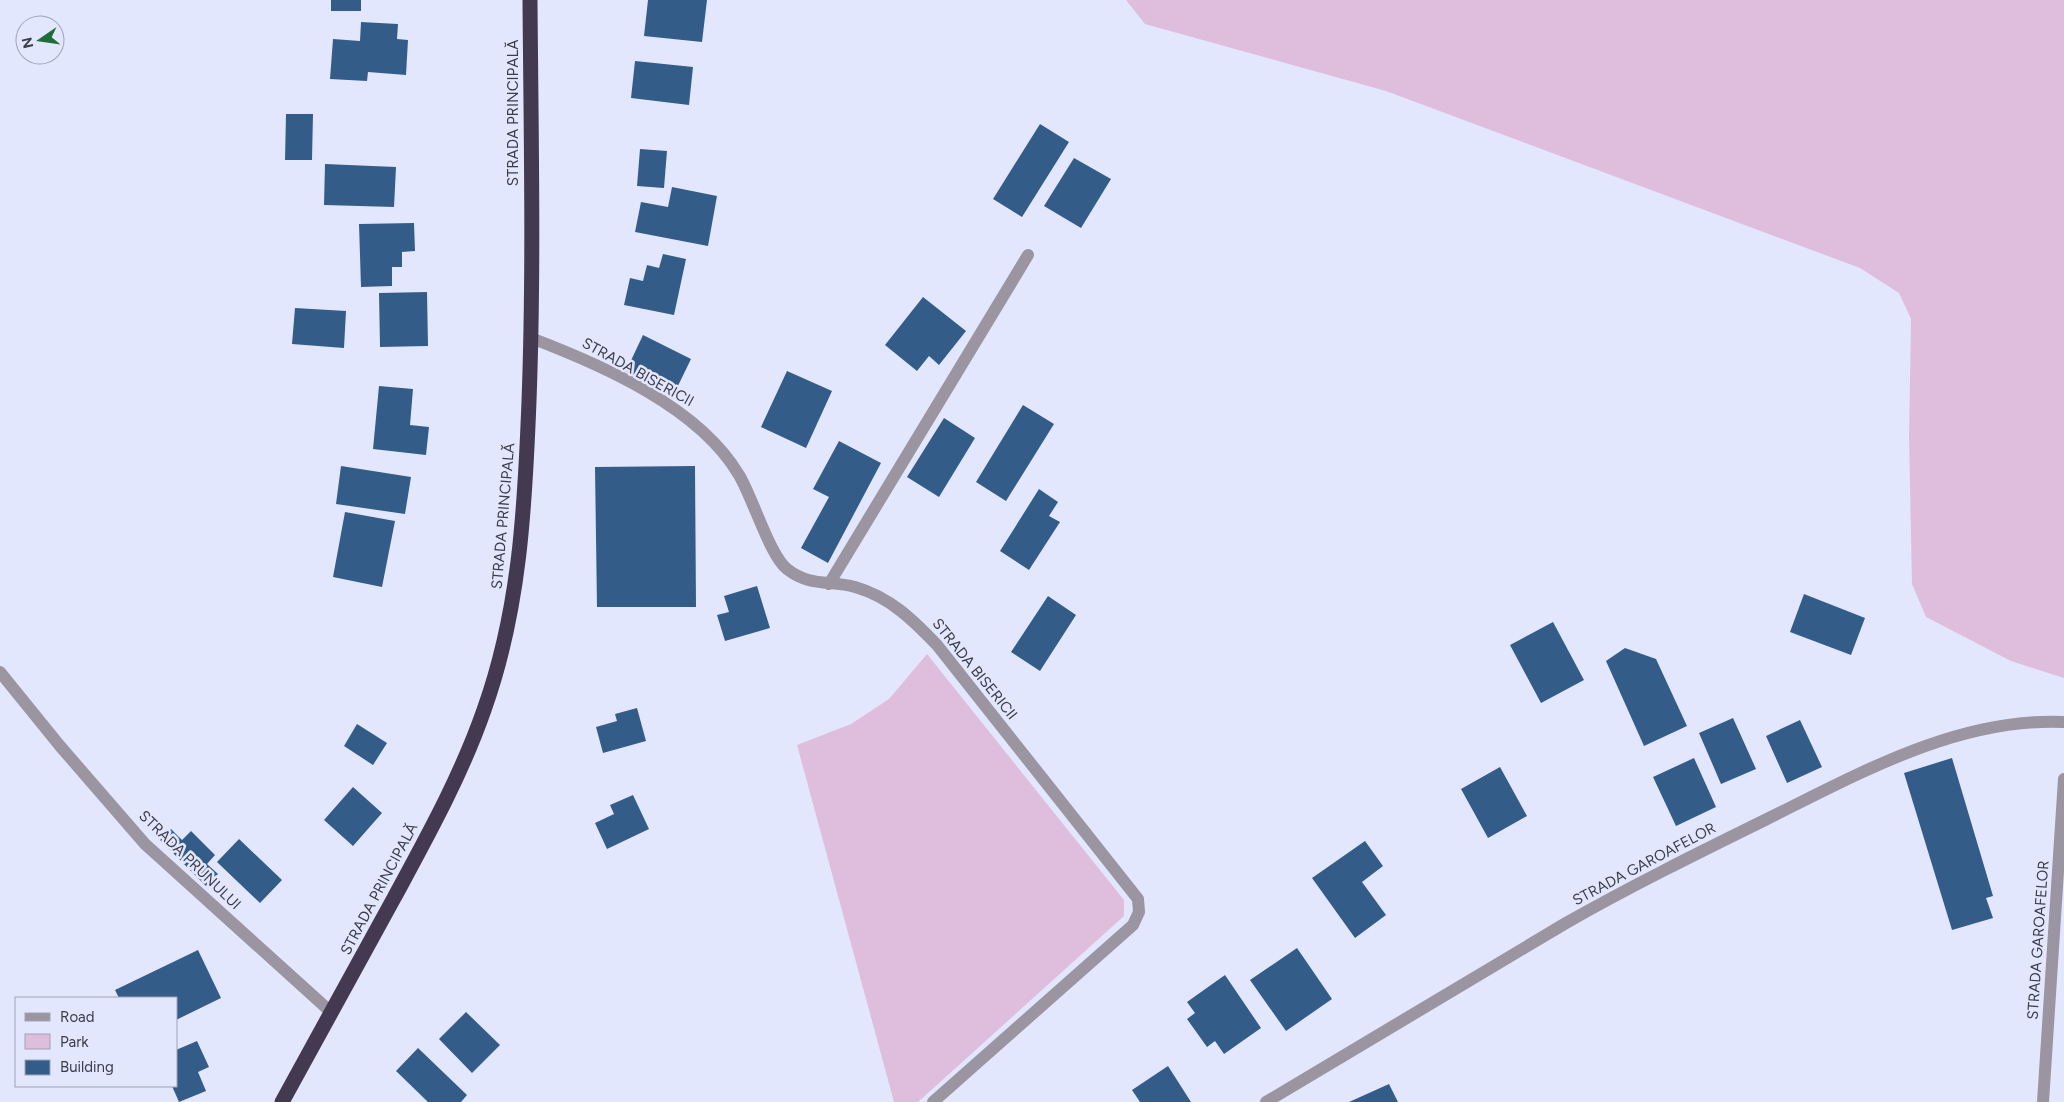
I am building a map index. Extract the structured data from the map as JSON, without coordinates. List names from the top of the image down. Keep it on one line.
{"streets":{"highway":["STRADA PRINCIPALĂ"],"street":["STRADA BISERICII","STRADA PRUNULUI","STRADA GAROAFELOR"]},"crossings":[["STRADA PRINCIPALĂ","STRADA BISERICII"],["STRADA PRINCIPALĂ","STRADA PRUNULUI"]],"legend":["Road","Park","Building"],"north":"left"}
